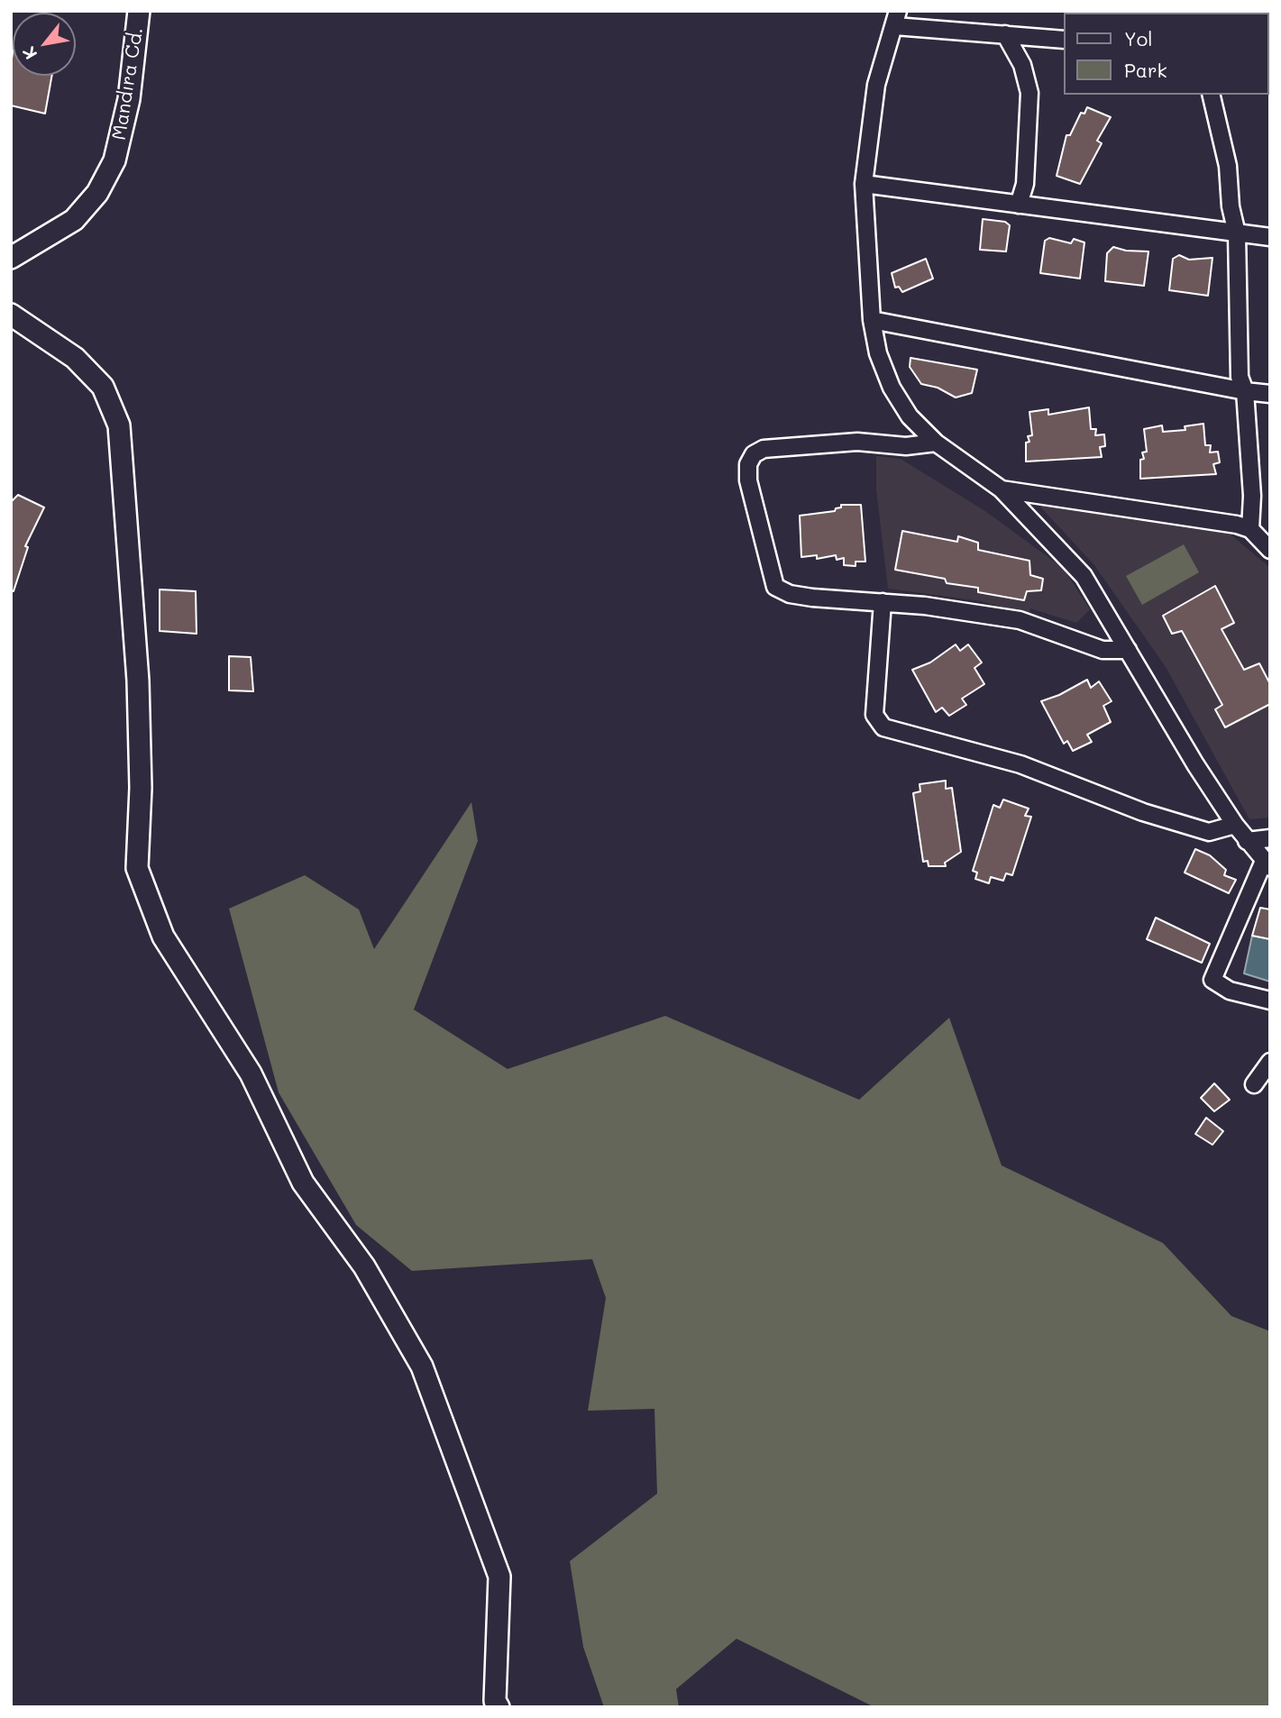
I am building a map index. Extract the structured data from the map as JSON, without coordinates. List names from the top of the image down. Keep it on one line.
{"streets":{"street":["Mandıra Cd."]},"legend":["Yol","Park"],"north":"bottom left"}
